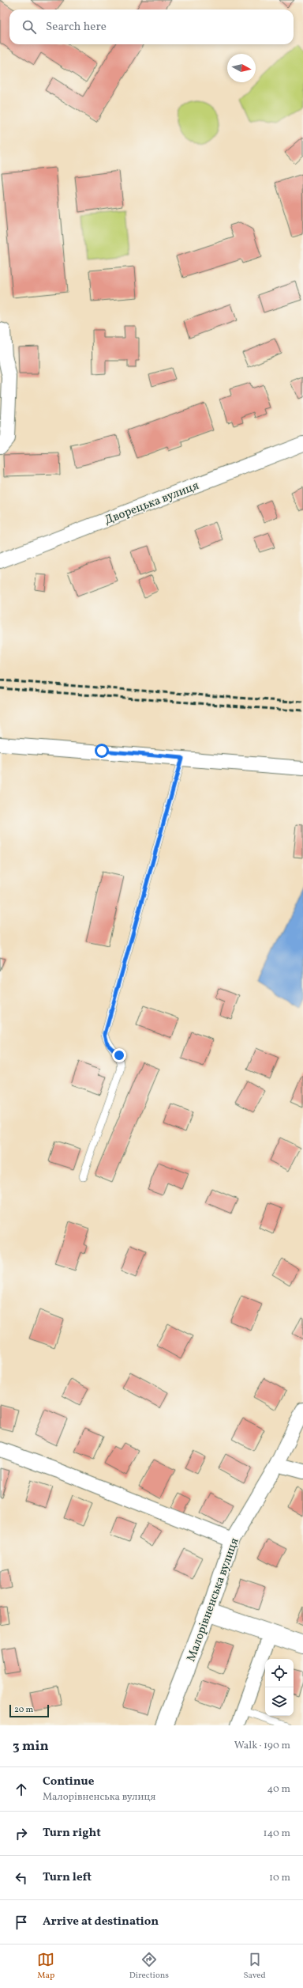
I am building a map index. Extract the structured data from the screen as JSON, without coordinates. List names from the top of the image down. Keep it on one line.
{"streets":{"street":["Дворецька вулиця","Малорівненська вулиця"]},"scale_bar":"20 m","north":"right","page":{"search":"Search here","scale":"20 m","heading":["3 min","Walk · 190 m"],"list":[["Continue","Малорівненська вулиця","40 m"],["Turn right","140 m"],["Turn left","10 m"],"Arrive at destination"],"nav":["Map","Directions","Saved"]}}
